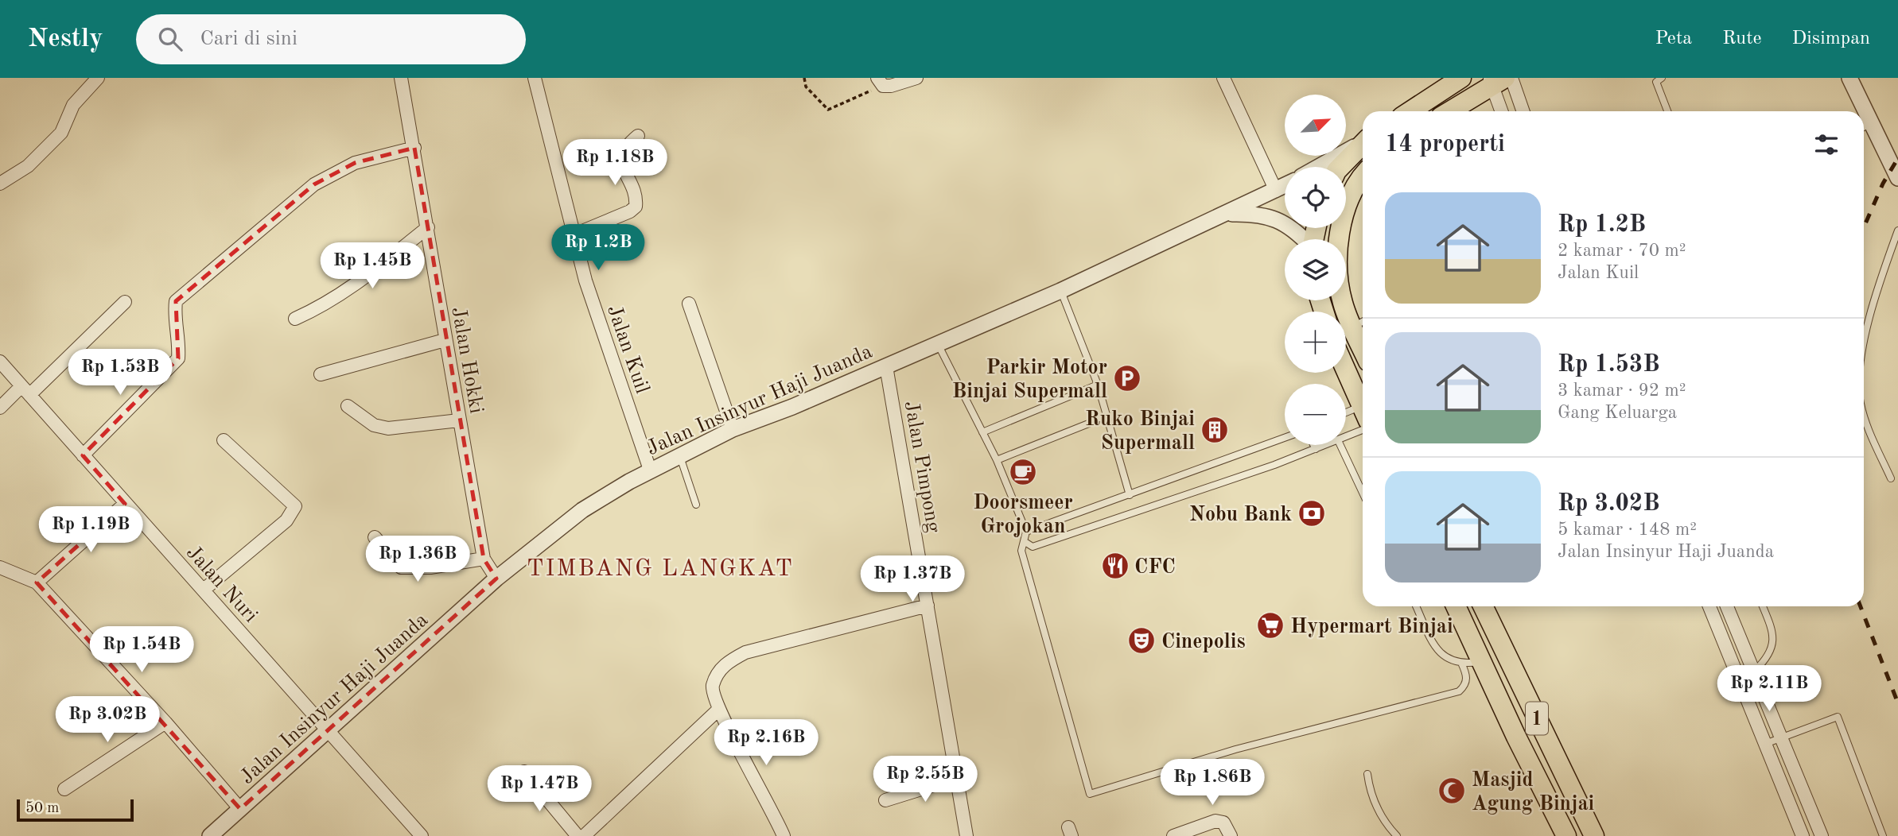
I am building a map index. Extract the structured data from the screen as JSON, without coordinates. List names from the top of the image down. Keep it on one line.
{"streets":{"main road":["1"],"street":["Jalan Kuil","Jalan Hokki","Jalan Insinyur Haji Juanda","Jalan Pimpong","Jalan Nuri"]},"crossings":[["Jalan Kuil","Jalan Insinyur Haji Juanda"],["Jalan Hokki","Jalan Insinyur Haji Juanda"],["Jalan Insinyur Haji Juanda","Jalan Pimpong"],["Jalan Insinyur Haji Juanda","Jalan Nuri"]],"districts":["TIMBANG LANGKAT"],"places":{"parking":["Parkir Motor Binjai Supermall"],"building":["Ruko Binjai Supermall"],"cafe":["Doorsmeer Grojokan"],"bank":["Nobu Bank"],"restaurant":["CFC"],"supermarket":["Hypermart Binjai"],"theatre":["Cinepolis"],"mosque":["Masjid Agung Binjai"]},"scale_bar":"50 m","north":"top right","page":{"header":"Nestly","search":"Cari di sini","nav":["Peta","Rute","Disimpan"],"map_buttons":["+","−"],"heading":"14 properti","price":["Rp 1.18B","Rp 1.2B","Rp 1.45B","Rp 1.53B","Rp 1.19B","Rp 1.36B","Rp 1.37B","Rp 1.54B","Rp 2.11B","Rp 3.02B","Rp 2.16B","Rp 2.55B","Rp 1.86B","Rp 1.47B"],"list":[{"name":"Rp 1.2B","note":"2 kamar · 70 m² · Jalan Kuil"},{"name":"Rp 1.53B","note":"3 kamar · 92 m² · Gang Keluarga"},{"name":"Rp 3.02B","note":"5 kamar · 148 m² · Jalan Insinyur Haji Juanda"}],"scale":"50 m"}}
